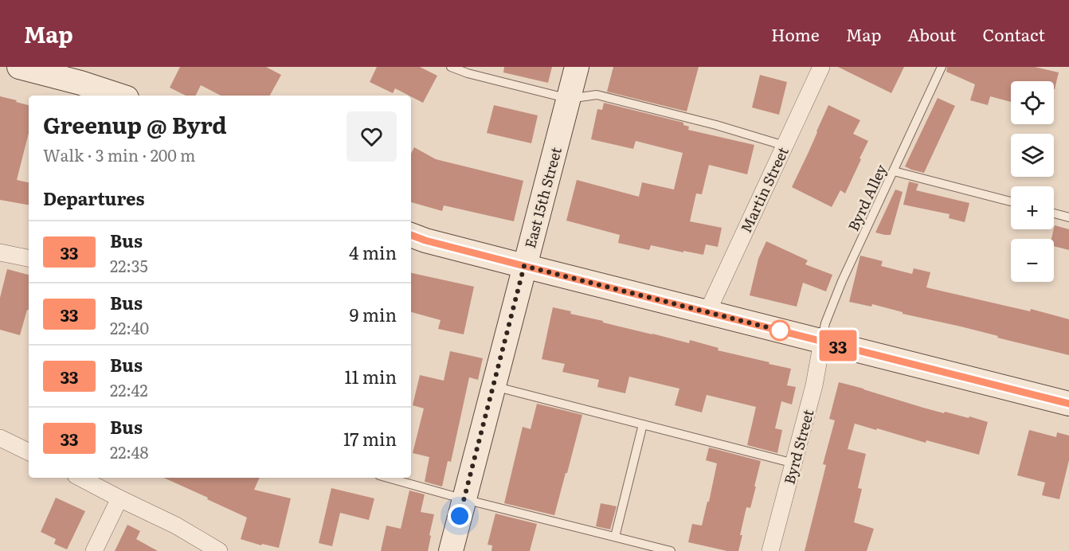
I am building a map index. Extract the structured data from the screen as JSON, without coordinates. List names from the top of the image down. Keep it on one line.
{"streets":{"main road":["East 15th Street"],"street":["Martin Street","Byrd Street"],"lane":["Byrd Alley"]},"crossings":[["Byrd Alley","Byrd Street"]],"lines":["bus line 33"],"page":{"header":"Map","nav":["Home","Map","About","Contact"],"on_map":"33","map_buttons":["+","−"],"heading":[["Greenup @ Byrd","Walk · 3 min · 200 m"],"Departures"],"list":[{"mark":"33","name":"Bus","note":"22:35","value":"4 min"},{"mark":"33","name":"Bus","note":"22:40","value":"9 min"},{"mark":"33","name":"Bus","note":"22:42","value":"11 min"},{"mark":"33","name":"Bus","note":"22:48","value":"17 min"}]}}
